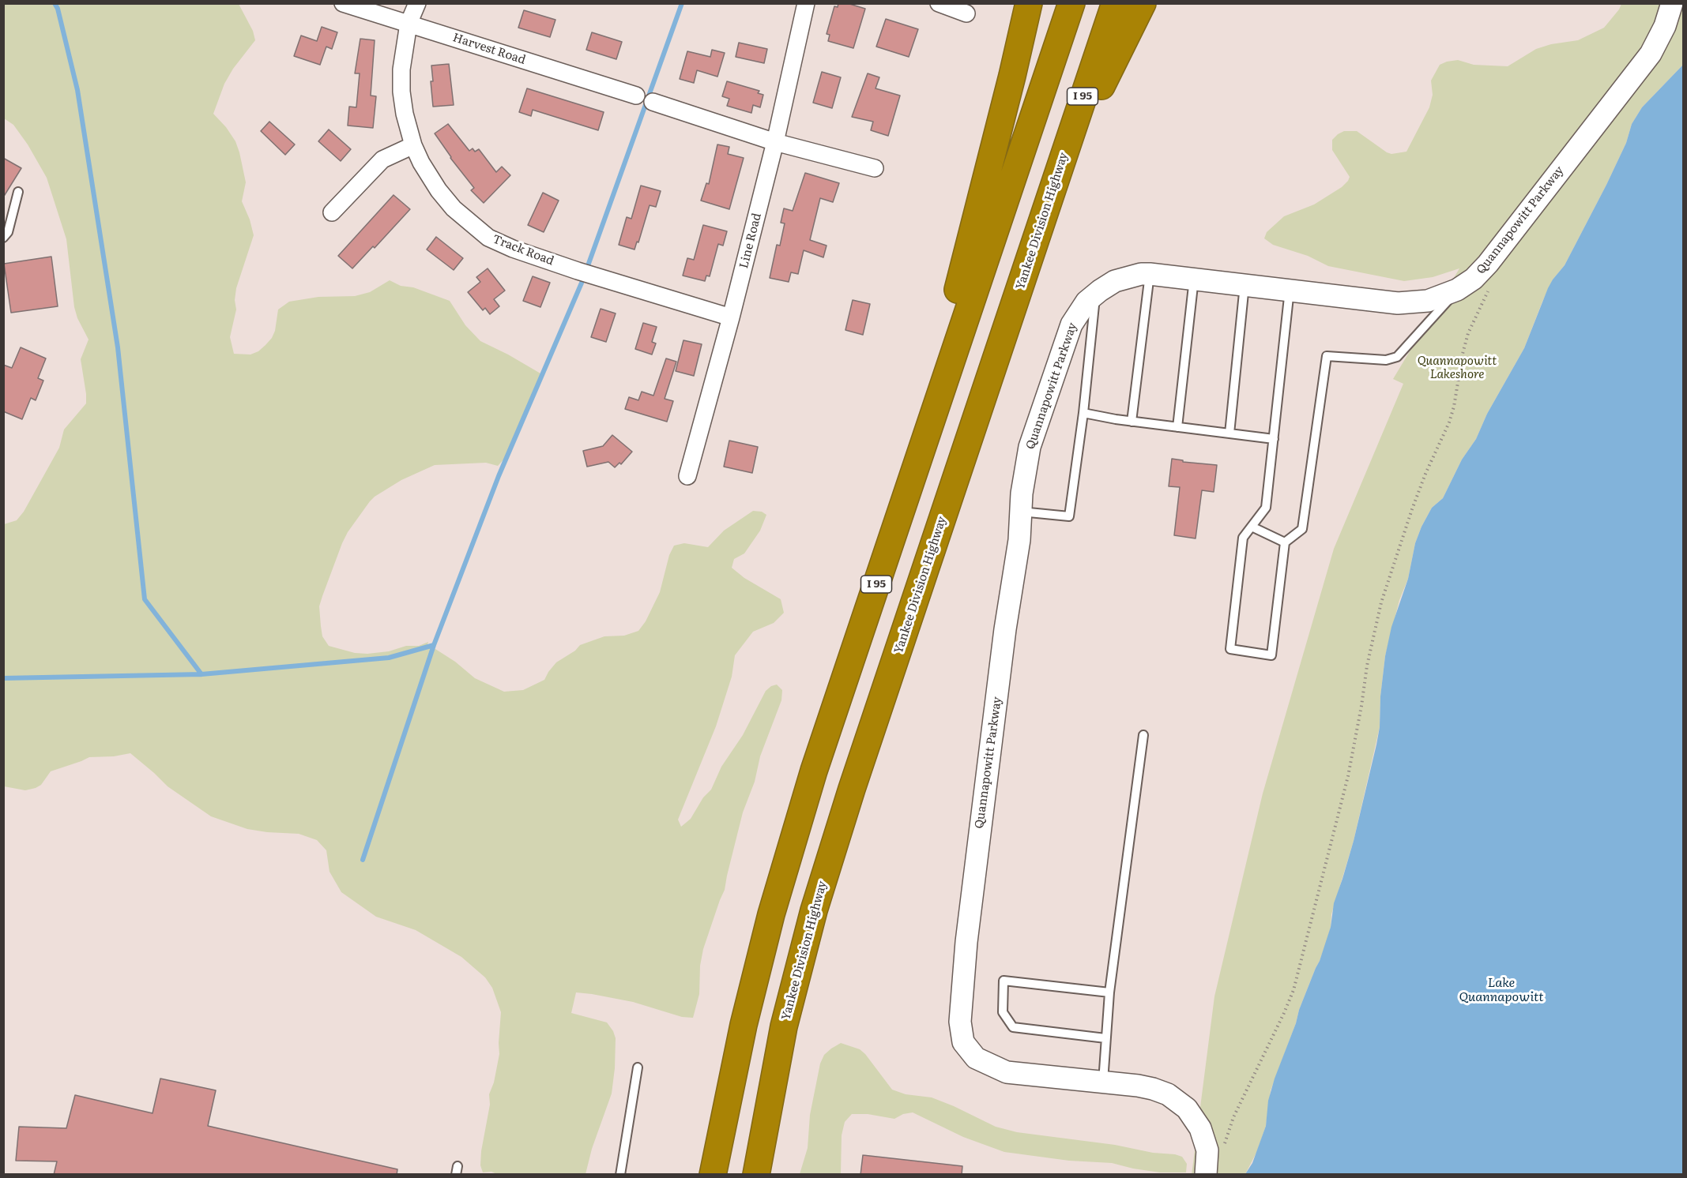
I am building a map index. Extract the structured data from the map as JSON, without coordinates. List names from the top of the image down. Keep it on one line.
{"streets":{"highway":["I 95","Yankee Division Highway"],"street":["Harvest Road","Quannapowitt Parkway","Line Road","Track Road"]},"crossings":[["Harvest Road","Track Road"],["Line Road","Track Road"]],"water":["Lake Quannapowitt"],"parks":["Quannapowitt Lakeshore"]}
